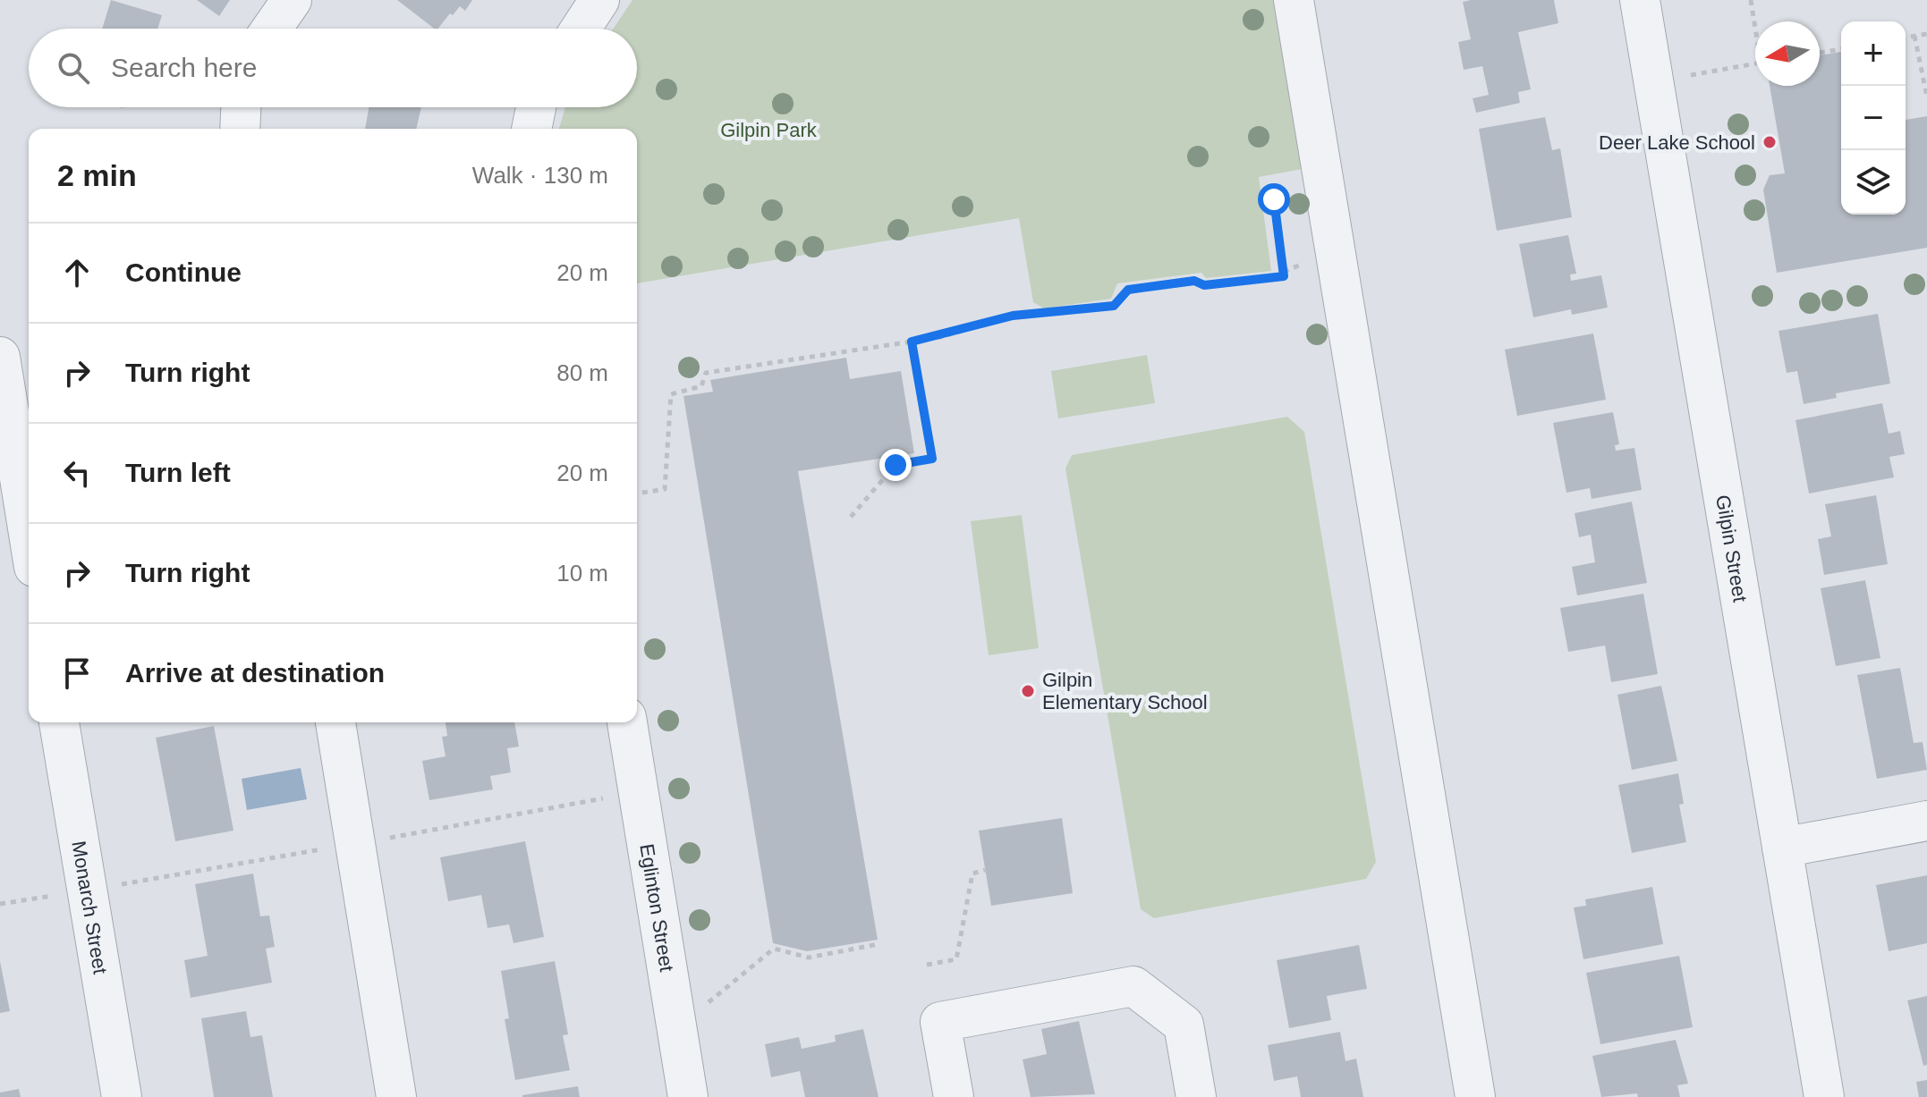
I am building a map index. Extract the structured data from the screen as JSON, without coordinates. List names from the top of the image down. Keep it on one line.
{"streets":{"street":["Gilpin Street","Monarch Street","Eglinton Street"]},"parks":["Gilpin Park"],"places":["Deer Lake School","Gilpin Elementary School"],"north":"left","page":{"map_buttons":["+","−"],"search":"Search here","heading":["2 min","Walk · 130 m"],"list":[["Continue","20 m"],["Turn right","80 m"],["Turn left","20 m"],["Turn right","10 m"],"Arrive at destination"]}}
